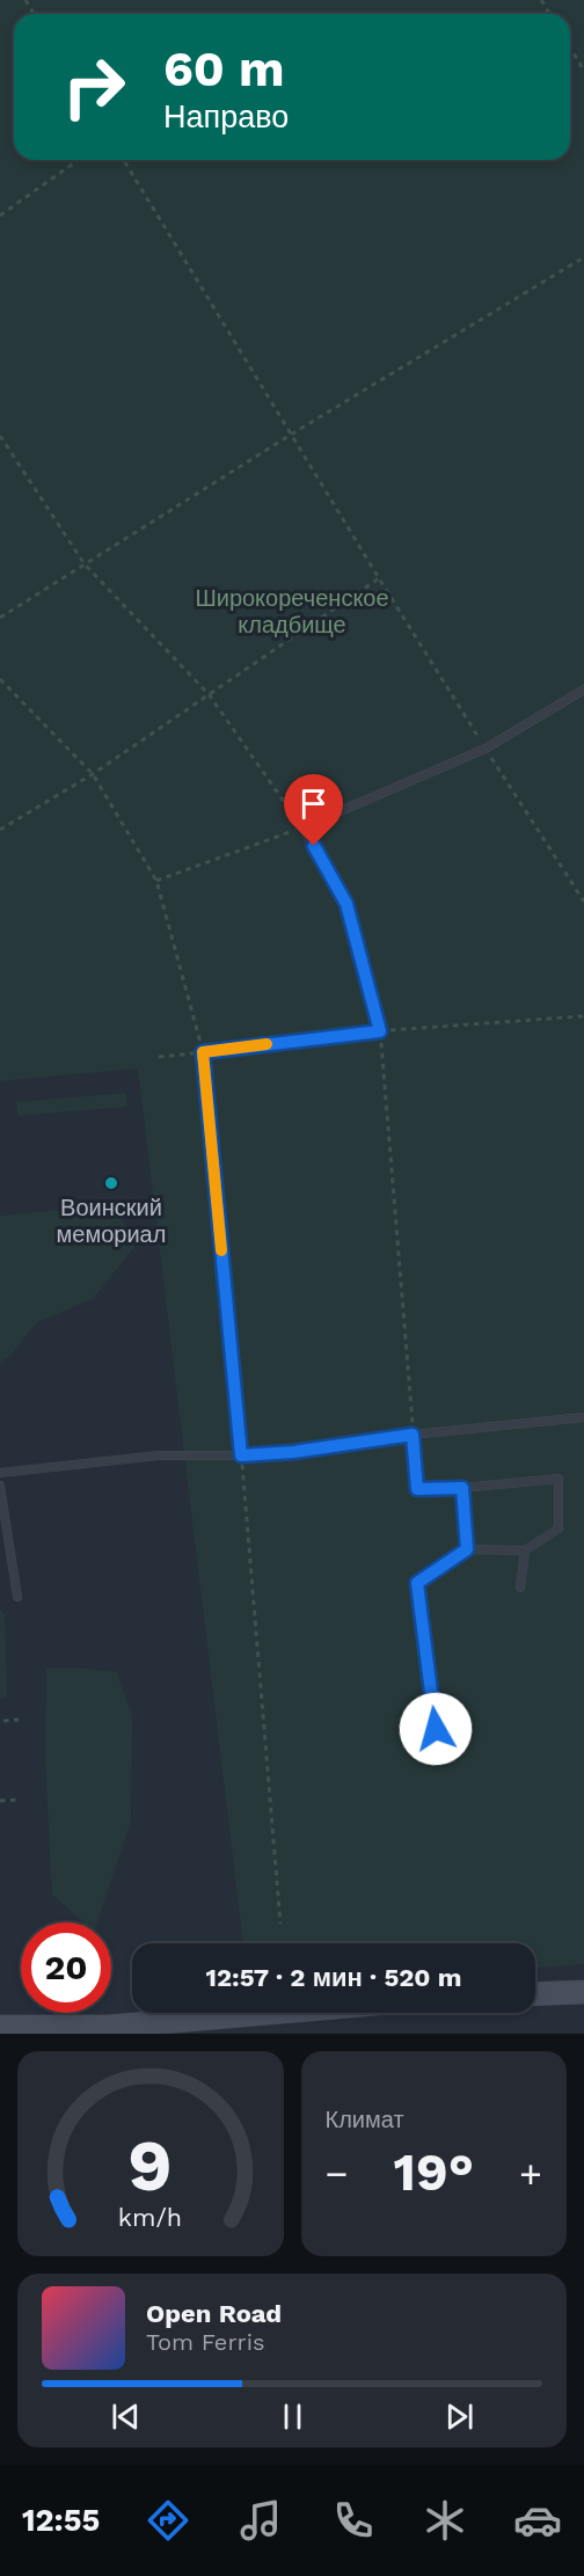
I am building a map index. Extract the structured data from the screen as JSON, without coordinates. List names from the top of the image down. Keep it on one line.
{"parks":["Широкореченское кладбище"],"places":["Воинский мемориал"],"page":{"turn":["60 m","Направо"],"limit":"20","trip":"12:57 · 2 мин · 520 m","tile":"Климат","heat":["−","19°","+"],"song":["Open Road","Tom Ferris"],"tabs":"12:55","gauge":["9","km/h"]}}
